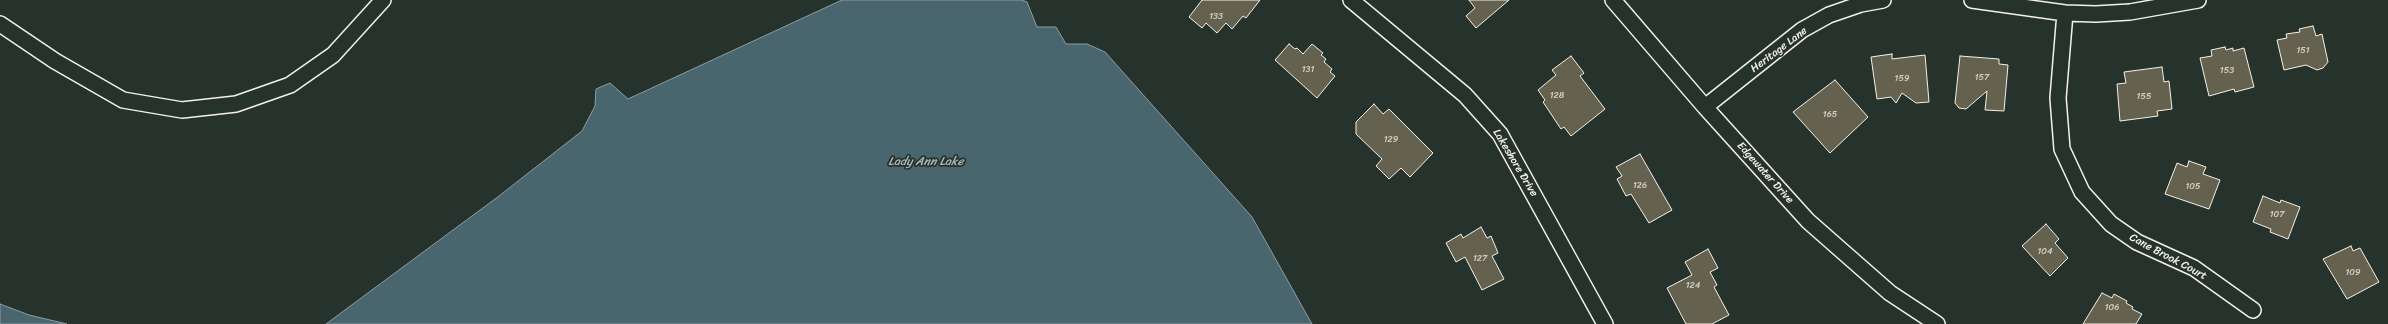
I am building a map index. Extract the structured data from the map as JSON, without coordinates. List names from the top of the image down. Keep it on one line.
{"streets":{"street":["Heritage Lane","Lakeshore Drive","Edgewater Drive","Cane Brook Court"]},"crossings":[["Heritage Lane","Edgewater Drive"]],"water":["Lady Ann Lake"],"house_numbers":["133","151","131","153","157","159","128","155","165","129","126","105","107","104","127","109","124","106"]}
